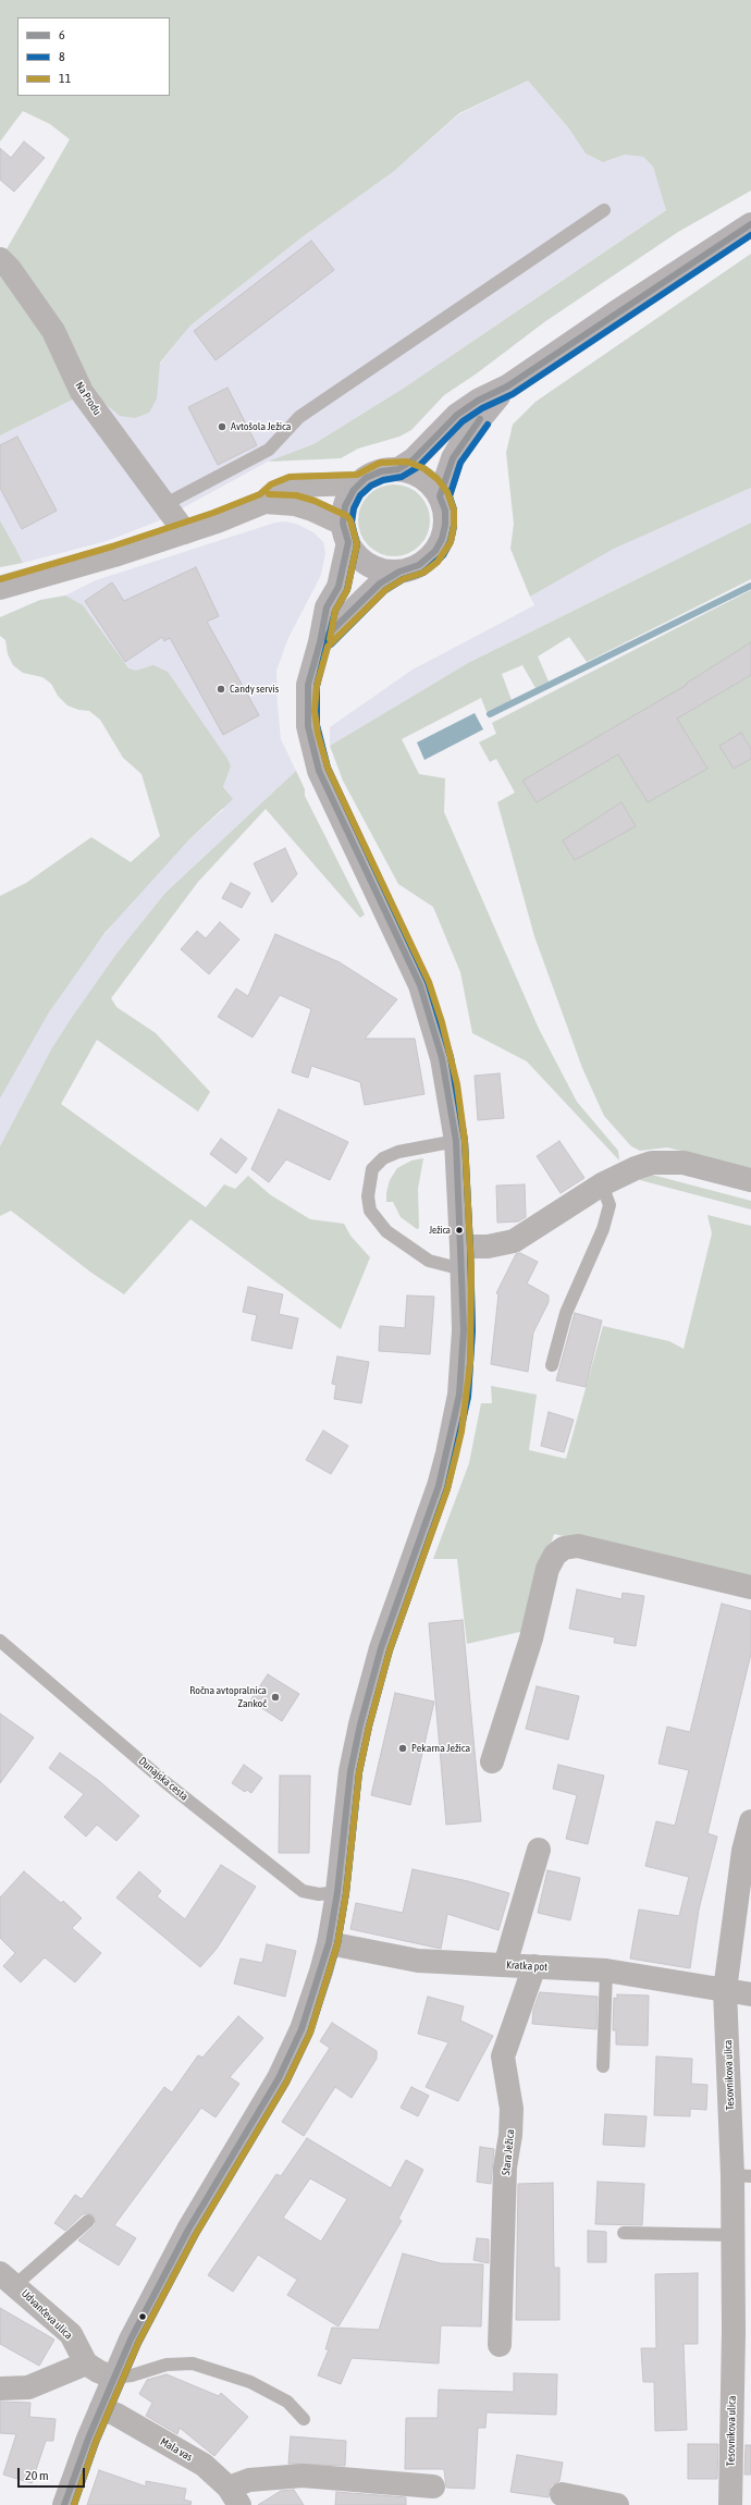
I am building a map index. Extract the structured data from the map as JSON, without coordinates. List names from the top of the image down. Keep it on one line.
{"streets":{"street":["Na Produ","Kratka pot","Tesovnikova ulica","Stara Ježica","Udvančeva ulica","Mala vas"],"lane":["Dunajska cesta"]},"crossings":[["Kratka pot","Tesovnikova ulica"],["Kratka pot","Stara Ježica"]],"places":["Avtošola Ježica","Candy servis","Ježica","Ročna avtopralnica Zankoč","Pekarna Ježica"],"lines":["transit line 6","transit line 8","transit line 11"],"legend":["6","8","11"],"scale_bar":"20 m"}
